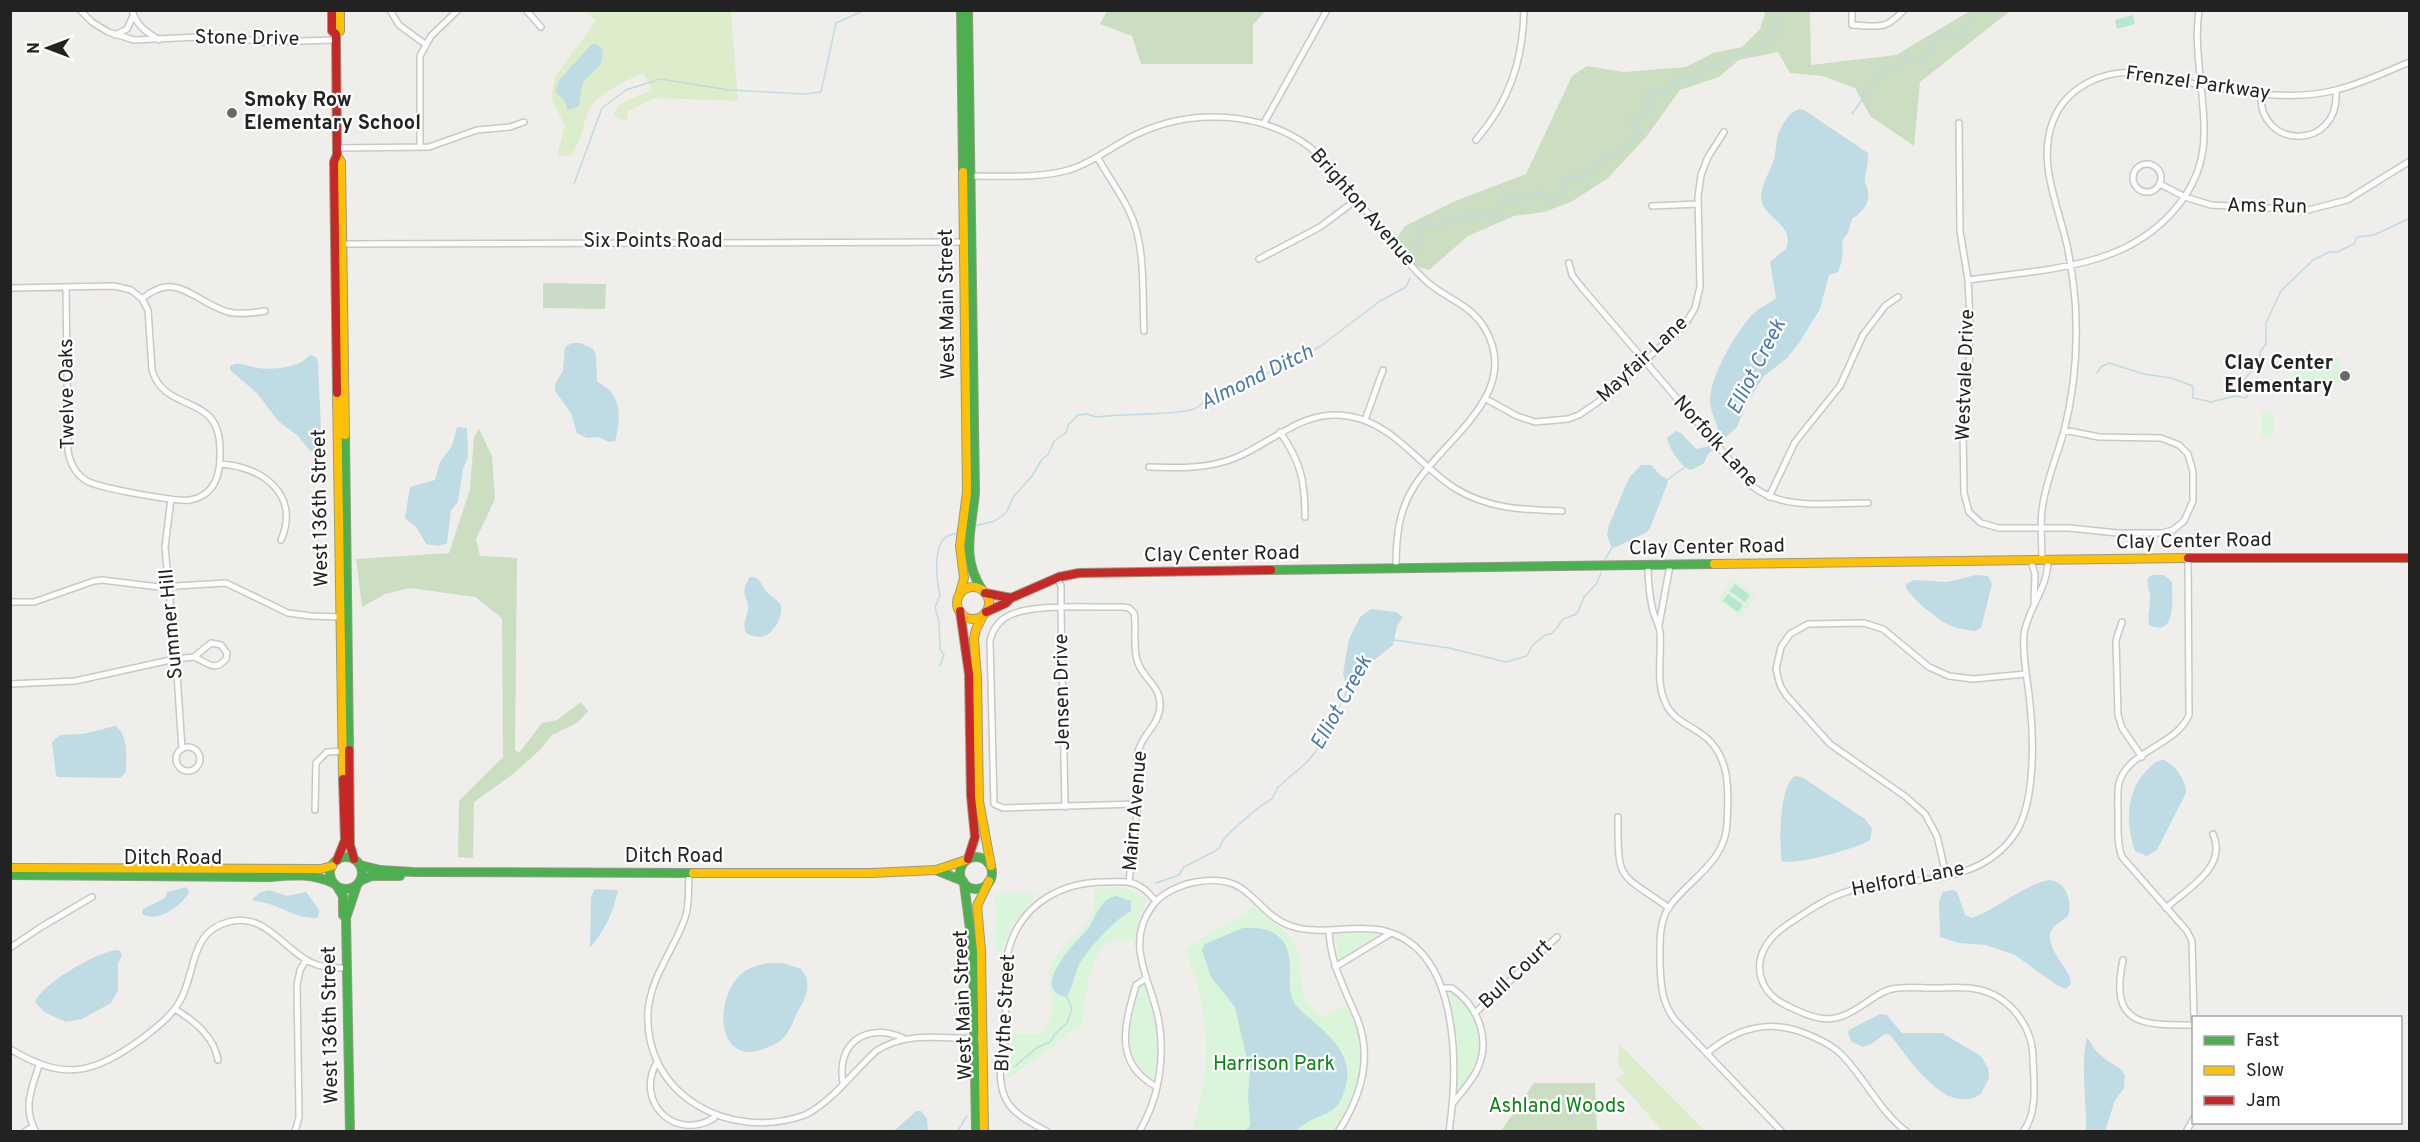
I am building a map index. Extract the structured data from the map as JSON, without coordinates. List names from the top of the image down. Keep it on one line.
{"streets":{"street":["Stone Drive","Frenzel Parkway","Ams Run","Brighton Avenue","Six Points Road","West Main Street","Mayfair Lane","Westvale Drive","Twelve Oaks","Norfolk Lane","West 136th Street","Clay Center Road","Summer Hill","Jensen Drive","Mairn Avenue","Ditch Road","Helford Lane","Bull Court","Blythe Street"]},"crossings":[["Stone Drive","West 136th Street"],["Frenzel Parkway","Westvale Drive"],["Frenzel Parkway","Clay Center Road"],["Frenzel Parkway","Helford Lane"],["Brighton Avenue","West Main Street"],["Brighton Avenue","Mayfair Lane"],["Brighton Avenue","Clay Center Road"],["Six Points Road","West Main Street"],["Six Points Road","West 136th Street"],["West Main Street","Clay Center Road"],["West Main Street","Ditch Road"],["Mayfair Lane","Norfolk Lane"],["Twelve Oaks","Summer Hill"],["West 136th Street","Ditch Road"],["Clay Center Road","Jensen Drive"],["Clay Center Road","Helford Lane"],["Jensen Drive","Mairn Avenue"],["Mairn Avenue","Blythe Street"]],"water":["Elliot Creek","Almond Ditch"],"parks":["Harrison Park","Ashland Woods"],"places":["Smoky Row Elementary School","Clay Center Elementary"],"legend":["Fast","Slow","Jam"],"north":"left"}
